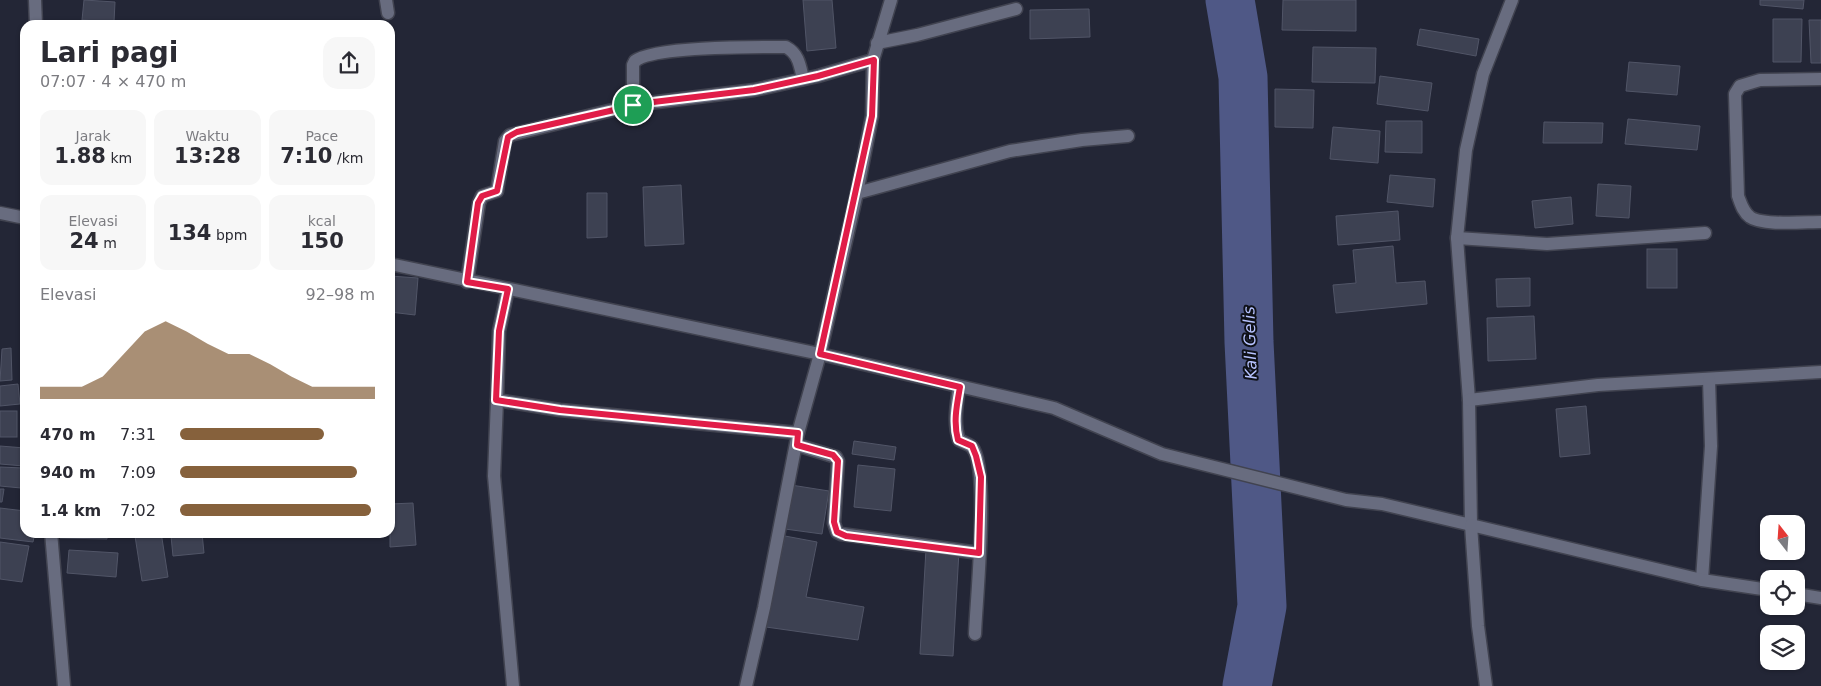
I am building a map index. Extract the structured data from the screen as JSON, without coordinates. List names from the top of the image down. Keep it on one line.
{"water":["Kali Gelis"],"north":"top","page":{"heading":["Lari pagi","07:07 · 4 × 470 m"],"stats":[["Jarak","1.88 km"],["Waktu","13:28"],["Pace","7:10 /km"],["Elevasi","24 m"],["134 bpm"],["kcal","150"]],"chart":["Elevasi","92–98 m"],"list":[{"name":"470 m","note":"7:31"},{"name":"940 m","note":"7:09"},{"name":"1.4 km","note":"7:02"}]}}
